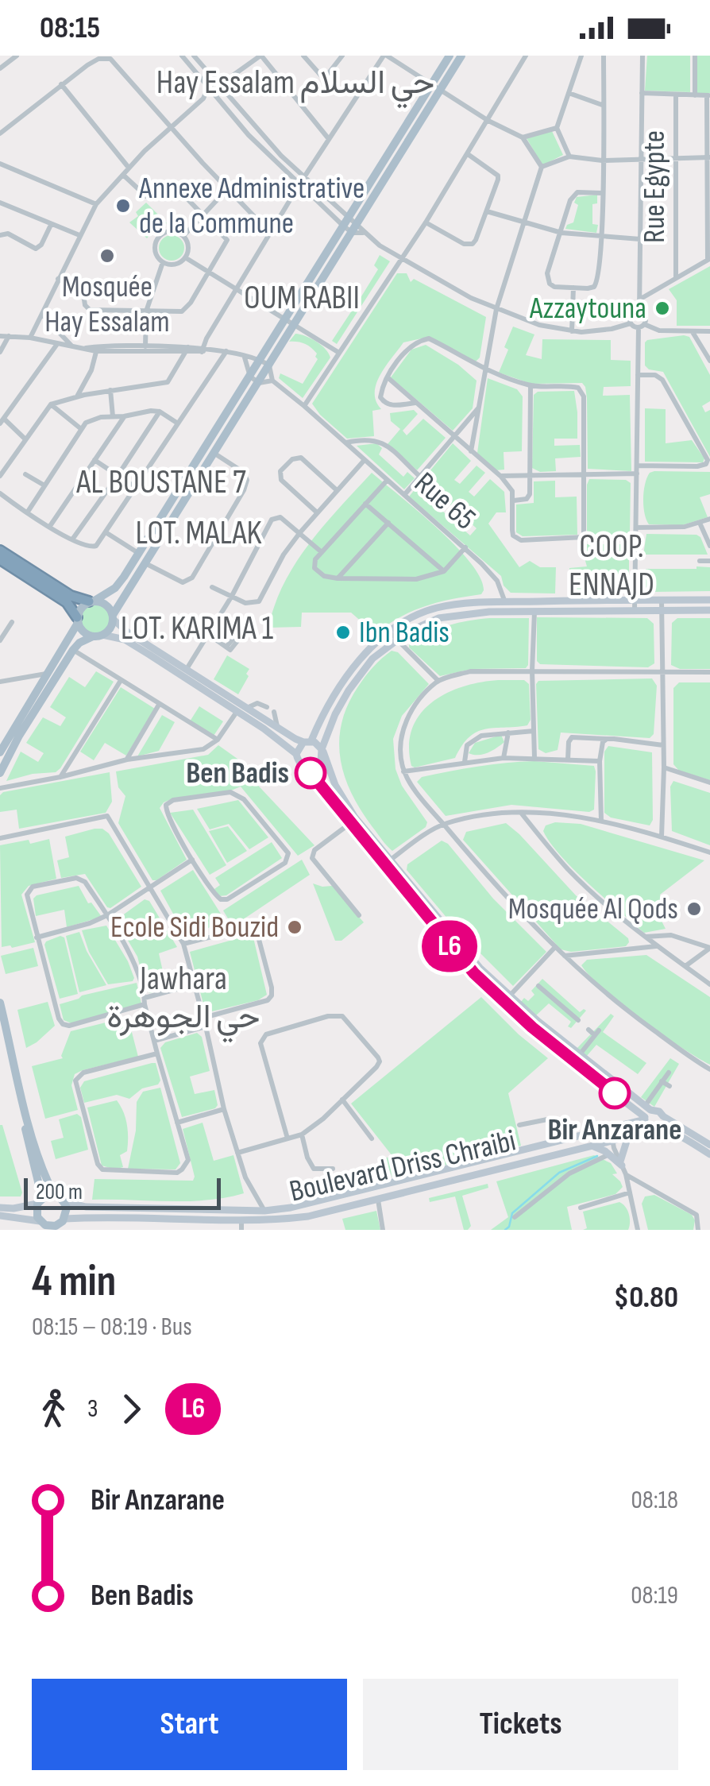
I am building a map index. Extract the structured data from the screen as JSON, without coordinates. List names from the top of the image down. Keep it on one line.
{"streets":{"main road":["Boulevard Driss Chraibi"],"street":["Rue Egypte","Rue 65"]},"districts":["Hay Essalam حي السلام","OUM RABII","AL BOUSTANE 7","LOT. MALAK","COOP. ENNAJD","LOT. KARIMA 1","Jawhara حي الجوهرة"],"places":["Annexe Administrative de la Commune","Mosquée Hay Essalam","Azzaytouna","Ibn Badis","Ben Badis","Mosquée Al Qods","Ecole Sidi Bouzid","Bir Anzarane"],"lines":["bus line L6"],"scale_bar":"200 m","page":{"status":"08:15","on_map":"L6","scale":"200 m","heading":["4 min","08:15 – 08:19 · Bus","$0.80"],"legs":["3","L6"],"list":[{"name":"Bir Anzarane","value":"08:18"},{"name":"Ben Badis","value":"08:19"}],"buttons":["Start","Tickets"]}}
